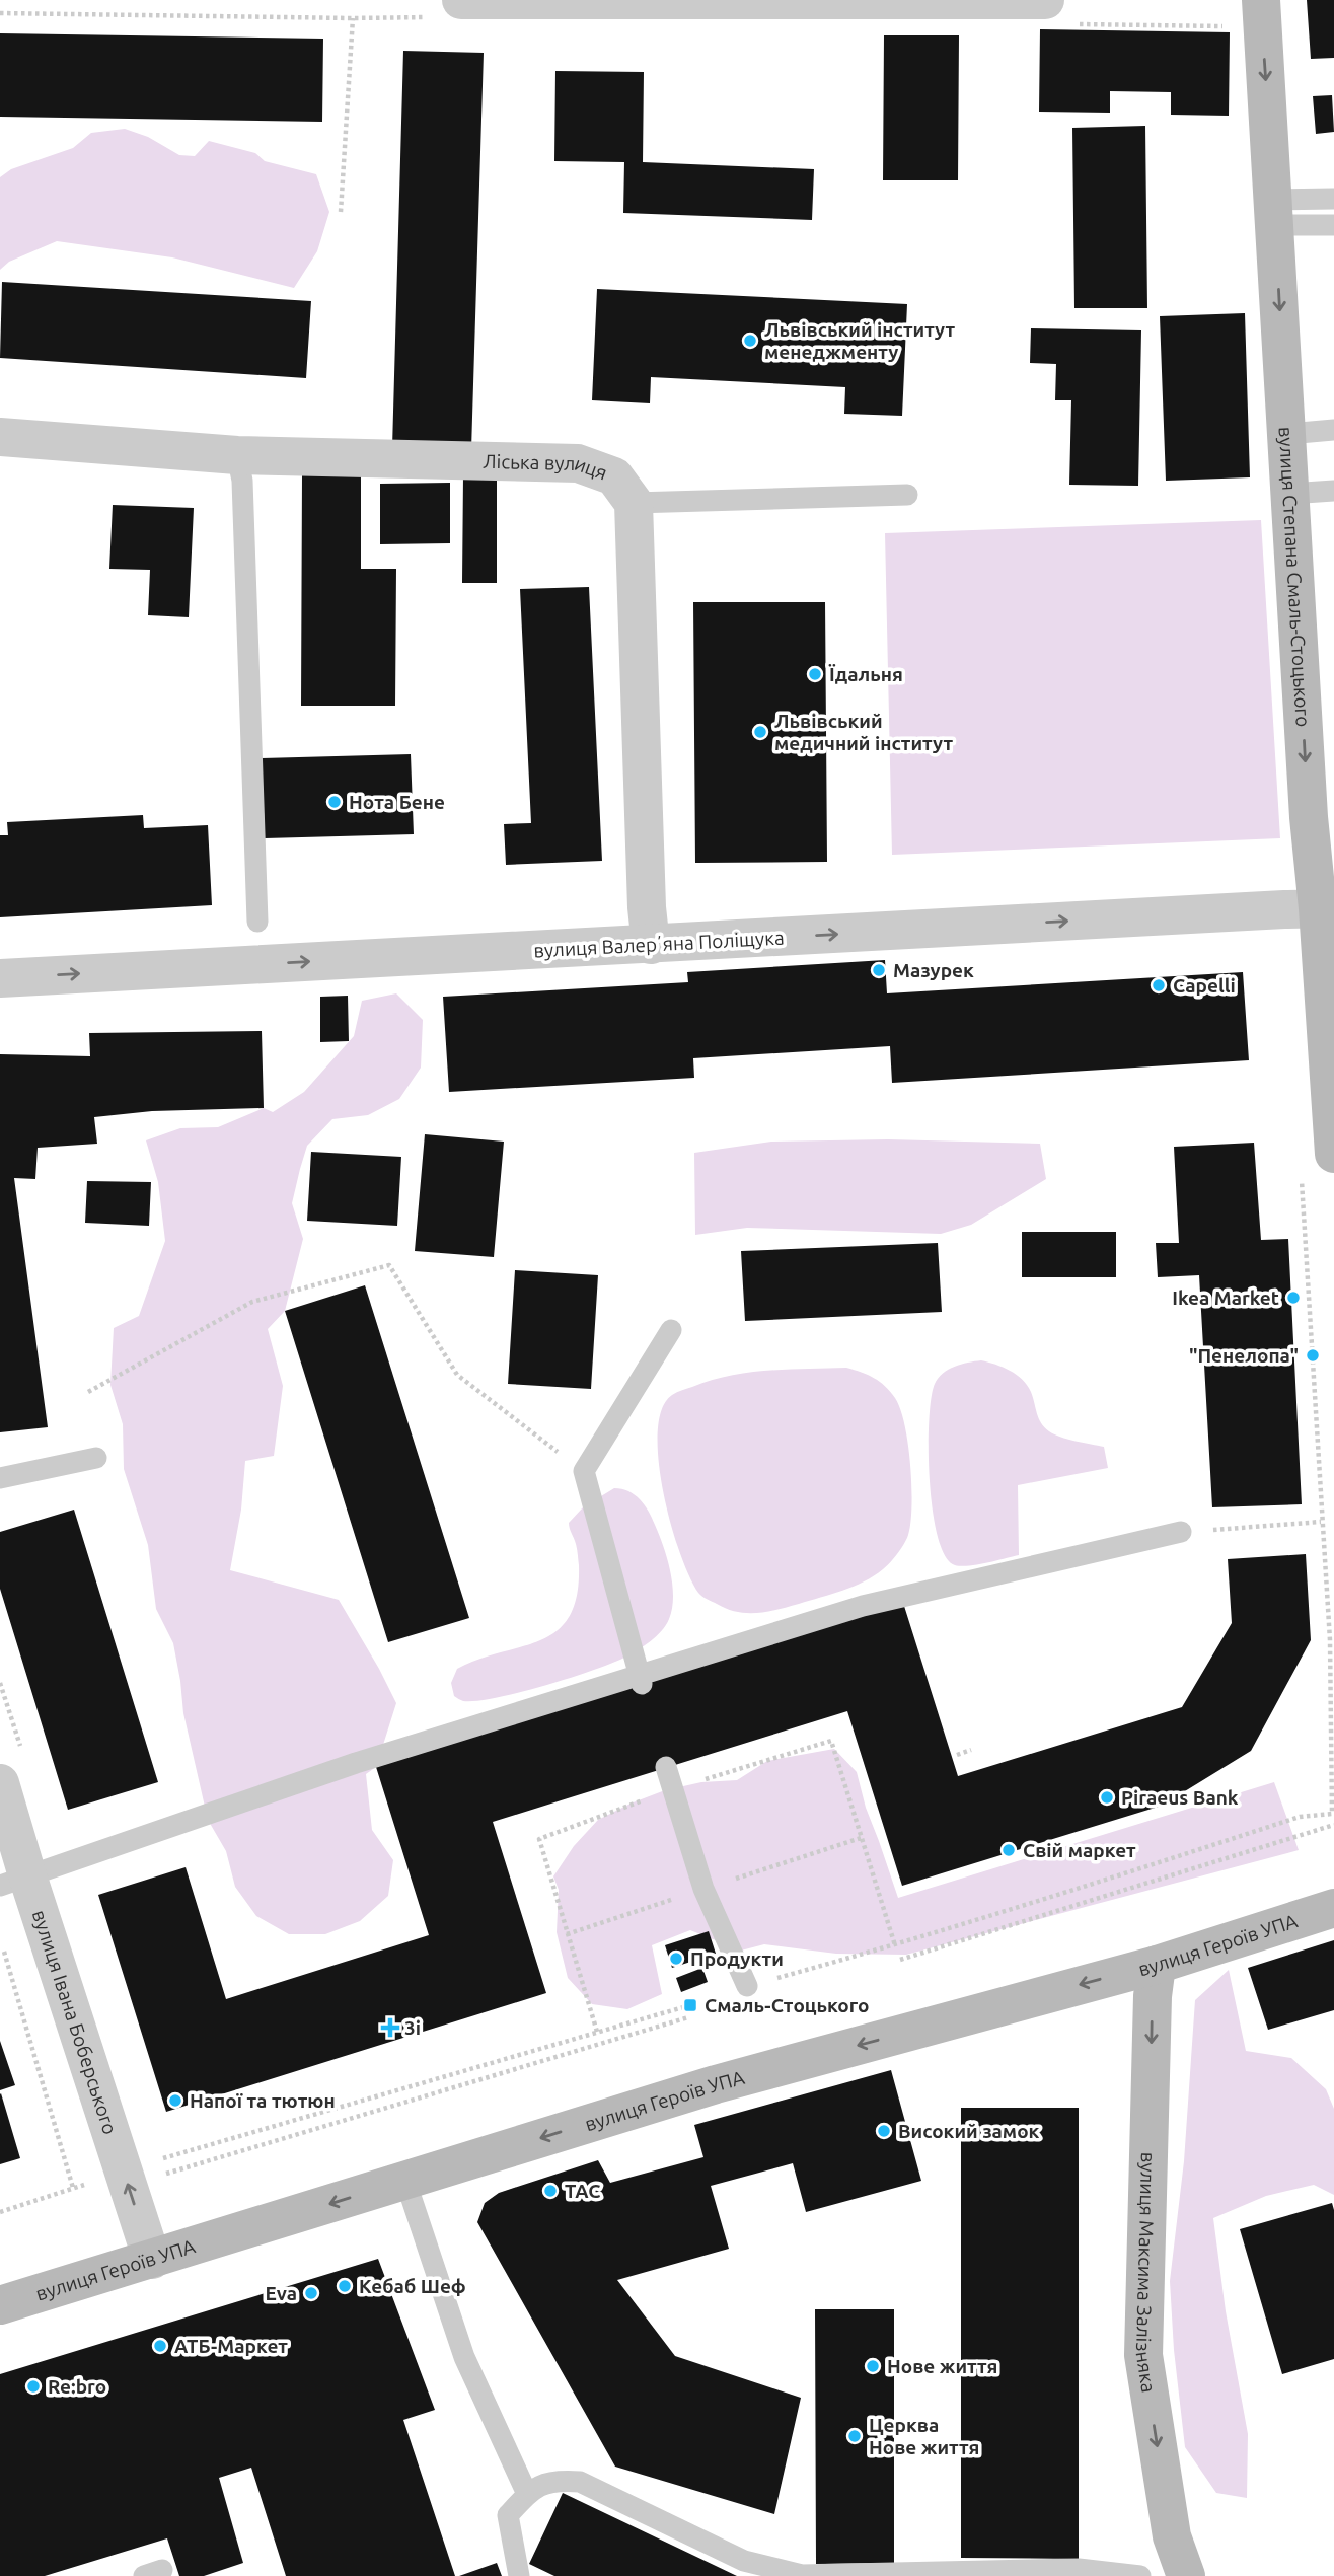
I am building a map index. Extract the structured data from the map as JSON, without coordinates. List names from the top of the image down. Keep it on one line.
{"streets":{"street":["Ліська вулиця","вулиця Степана Смаль-Стоцького","вулиця Валерʼяна Поліщука","вулиця Героїв УПА","вулиця Івана Боберського","вулиця Максима Залізняка"]},"crossings":[["вулиця Степана Смаль-Стоцького","вулиця Валерʼяна Поліщука"],["вулиця Героїв УПА","вулиця Івана Боберського"],["вулиця Героїв УПА","вулиця Максима Залізняка"]],"one_way":["вулиця Степана Смаль-Стоцького","вулиця Валерʼяна Поліщука","вулиця Героїв УПА","вулиця Максима Залізняка"],"places":{"other":["Львівський інститут менеджменту","Їдальня","Львівський медичний інститут","Нота Бене","Мазурек","Capelli","Ikea Market","\"Пенелопа\"","Piraeus Bank","Свій маркет","Продукти","Напої та тютюн","Високий замок","ТАС","Кебаб Шеф","Eva","АТБ-Маркет","Нове життя","Re:bro","Церква Нове життя"],"transit":["Смаль-Стоцького"],"health":["3і"]}}
